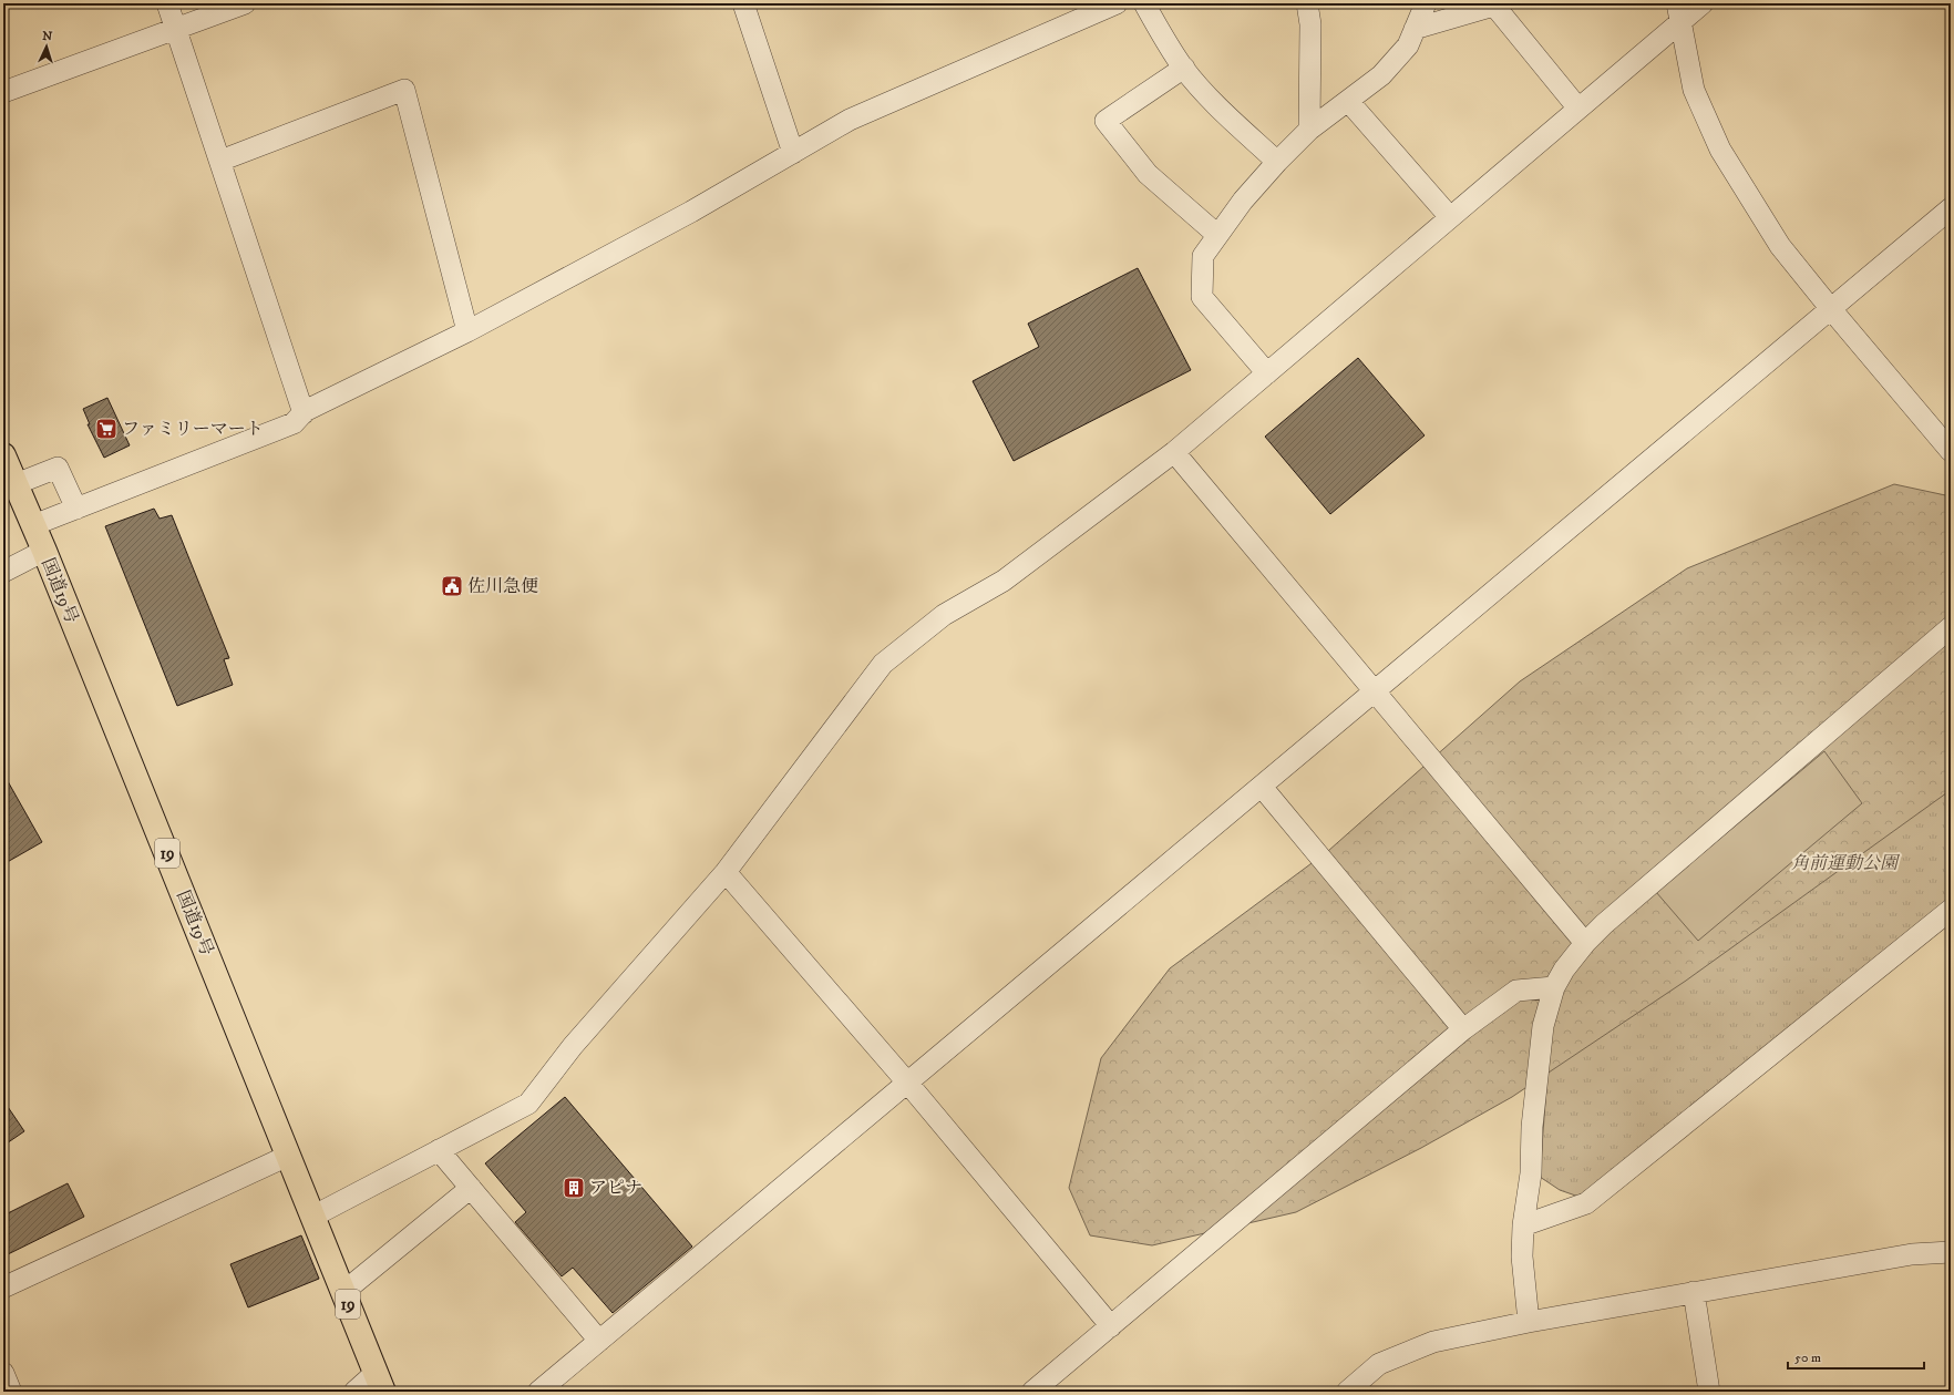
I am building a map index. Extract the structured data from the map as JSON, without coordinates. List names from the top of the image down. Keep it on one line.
{"streets":{"highway":["国道19号","19"]},"parks":["角前運動公園"],"places":{"supermarket":["ファミリーマート"],"public building":["佐川急便"],"building":["アピナ"]},"scale_bar":"50 m","north":"top"}
